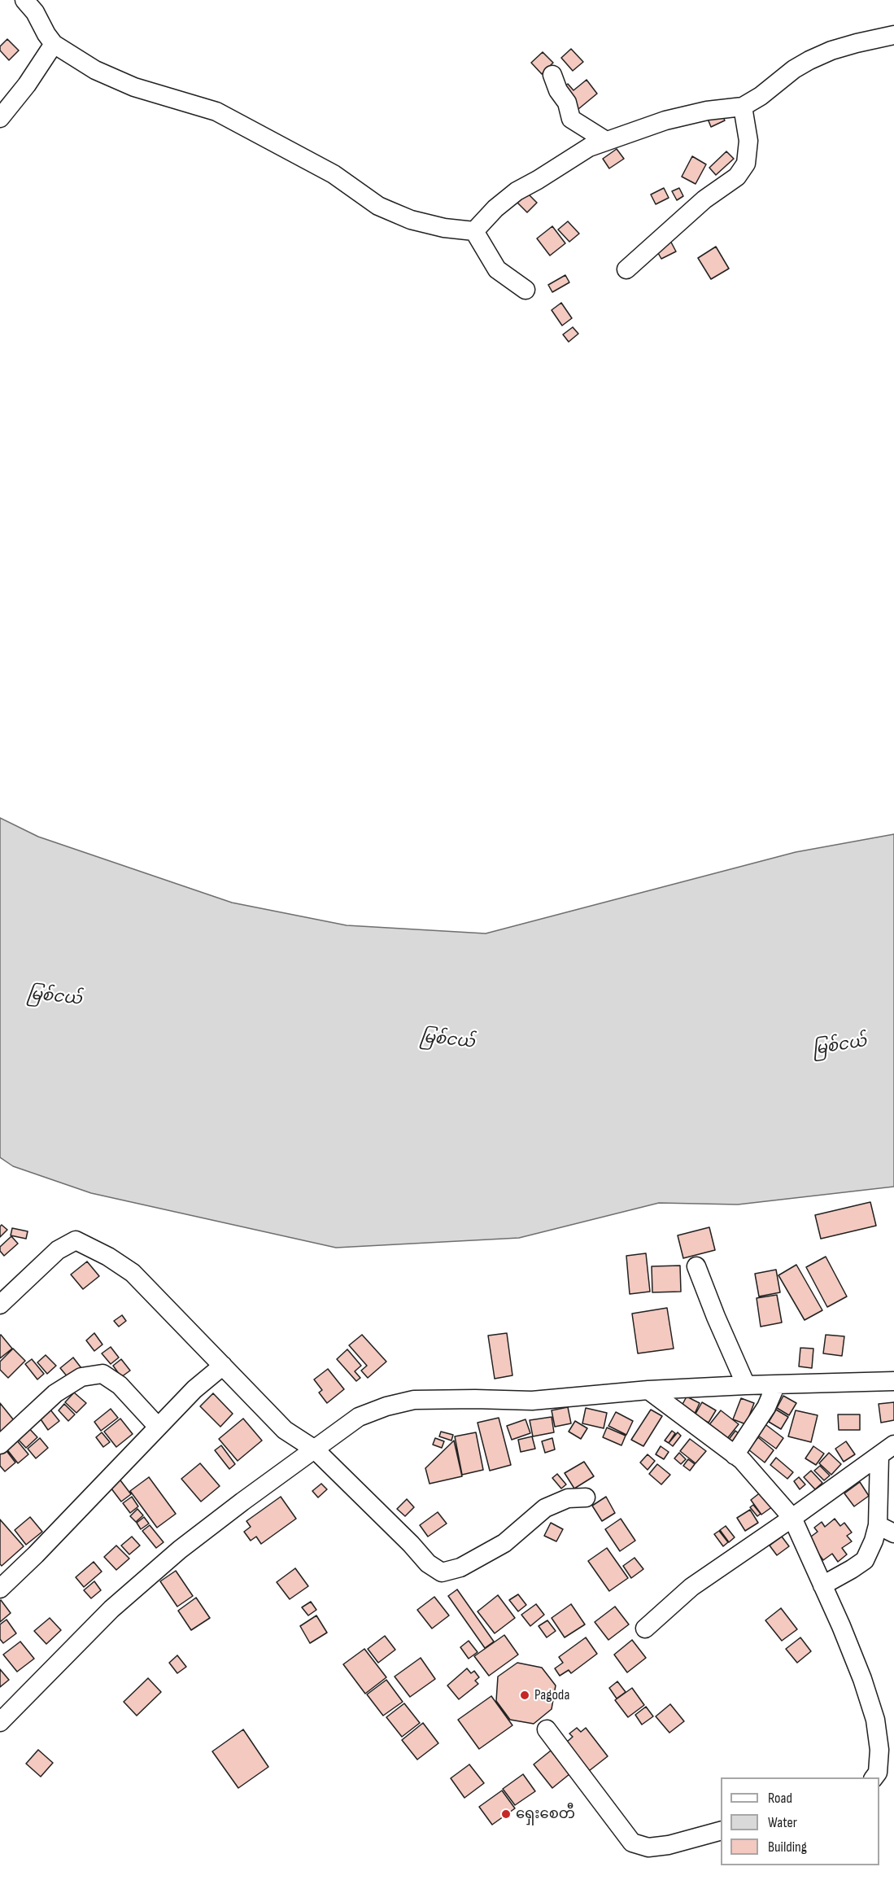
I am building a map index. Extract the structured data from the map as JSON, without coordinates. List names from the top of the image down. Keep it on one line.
{"water":["မြစ်ငယ်"],"places":["Pagoda","ရှေးစေတီ"],"legend":["Road","Water","Building"]}
